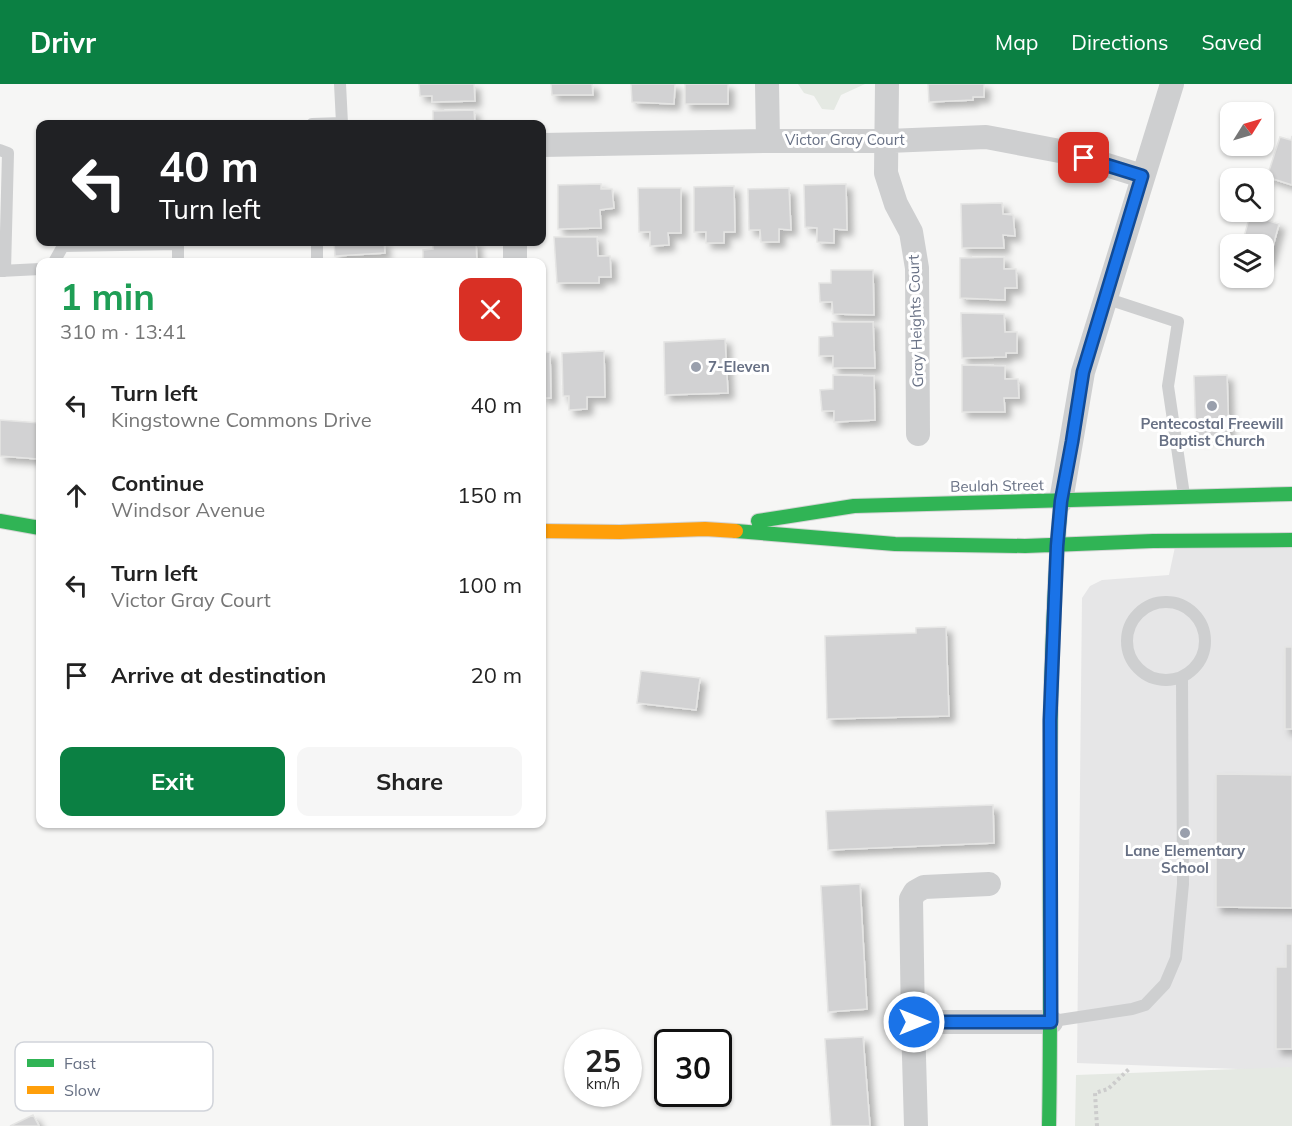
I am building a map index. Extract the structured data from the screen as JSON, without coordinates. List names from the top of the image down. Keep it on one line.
{"streets":{"main road":["Beulah Street"],"street":["Victor Gray Court","Gray Heights Court"]},"crossings":[["Victor Gray Court","Gray Heights Court"]],"places":["7-Eleven","Pentecostal Freewill Baptist Church","Lane Elementary School"],"legend":["Fast","Slow"],"north":"top right","page":{"header":"Drivr","nav":["Map","Directions","Saved"],"turn":["40 m","Turn left"],"heading":["1 min","310 m · 13:41"],"list":[{"name":"Turn left","note":"Kingstowne Commons Drive","value":"40 m"},{"name":"Continue","note":"Windsor Avenue","value":"150 m"},{"name":"Turn left","note":"Victor Gray Court","value":"100 m"},{"name":"Arrive at destination","value":"20 m"}],"buttons":["Exit","Share"],"speed":"25 km/h","limit":"30"}}
